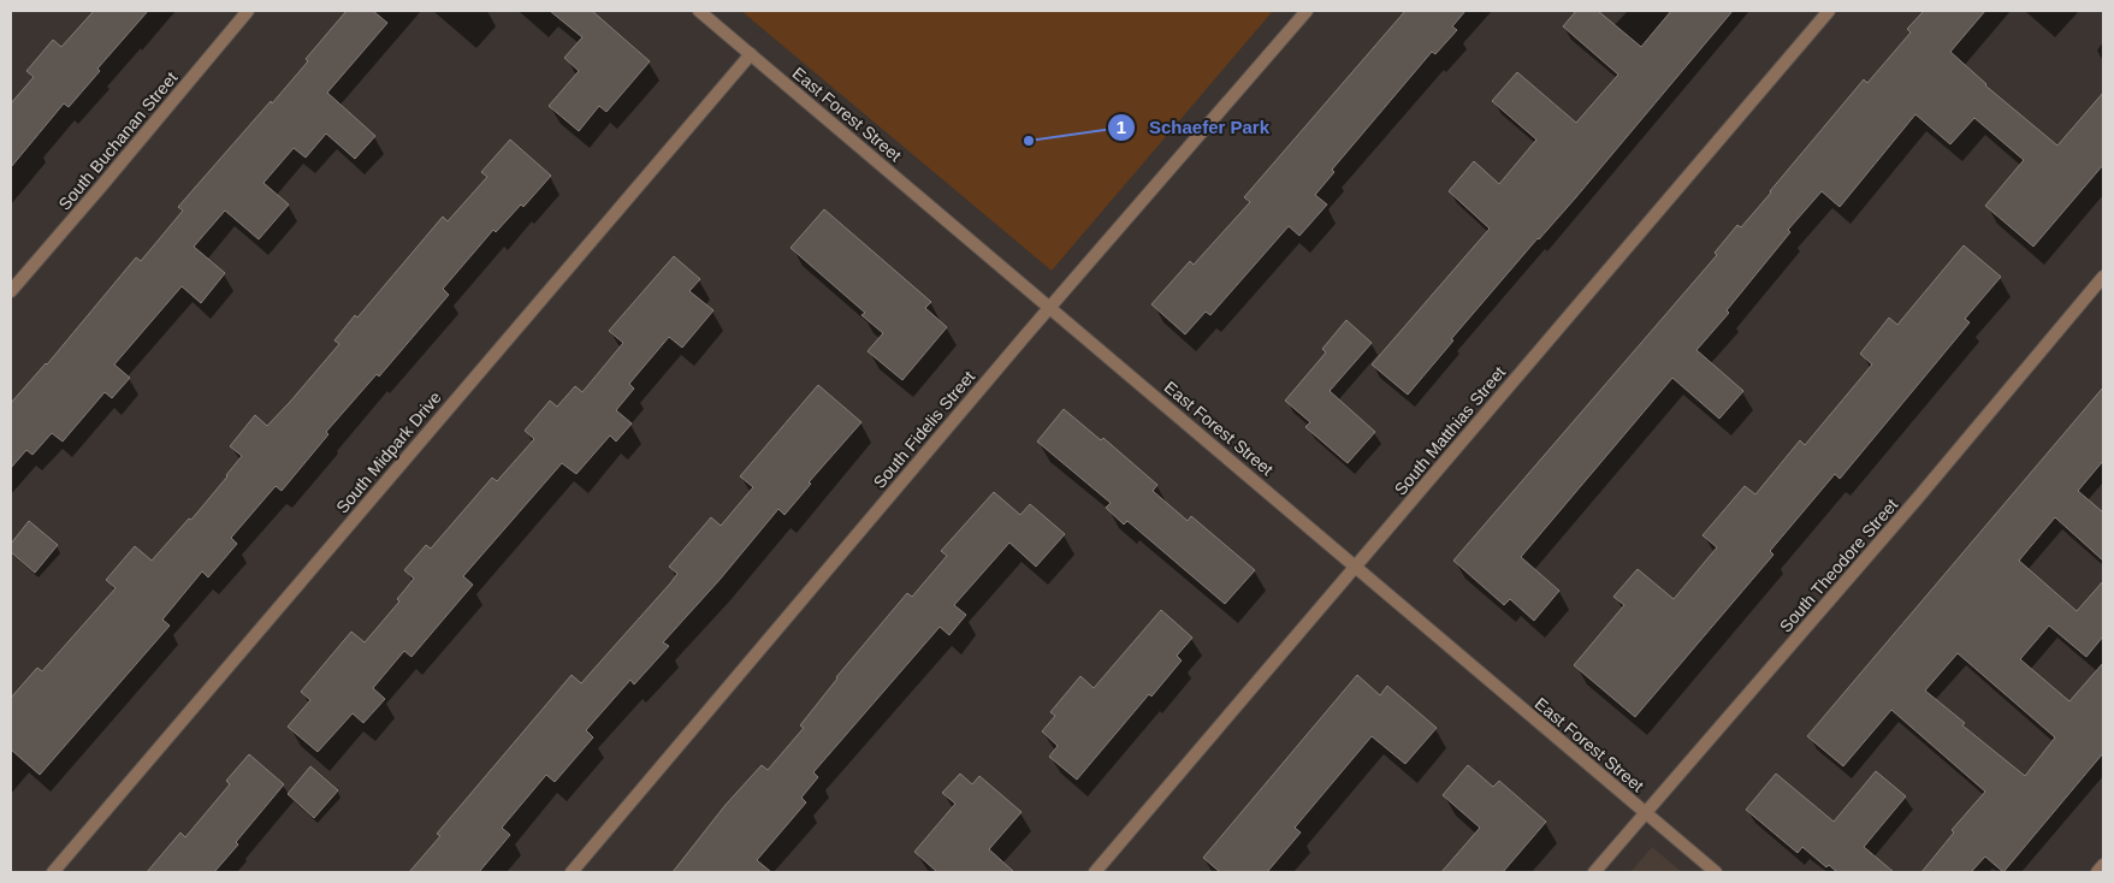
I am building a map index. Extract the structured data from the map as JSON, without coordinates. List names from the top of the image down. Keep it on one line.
{"streets":{"street":["East Forest Street","South Buchanan Street","South Fidelis Street","South Matthias Street","South Midpark Drive","South Theodore Street"]},"crossings":[["East Forest Street","South Fidelis Street"],["East Forest Street","South Matthias Street"],["East Forest Street","South Midpark Drive"],["East Forest Street","South Theodore Street"]],"places":["Schaefer Park"]}
